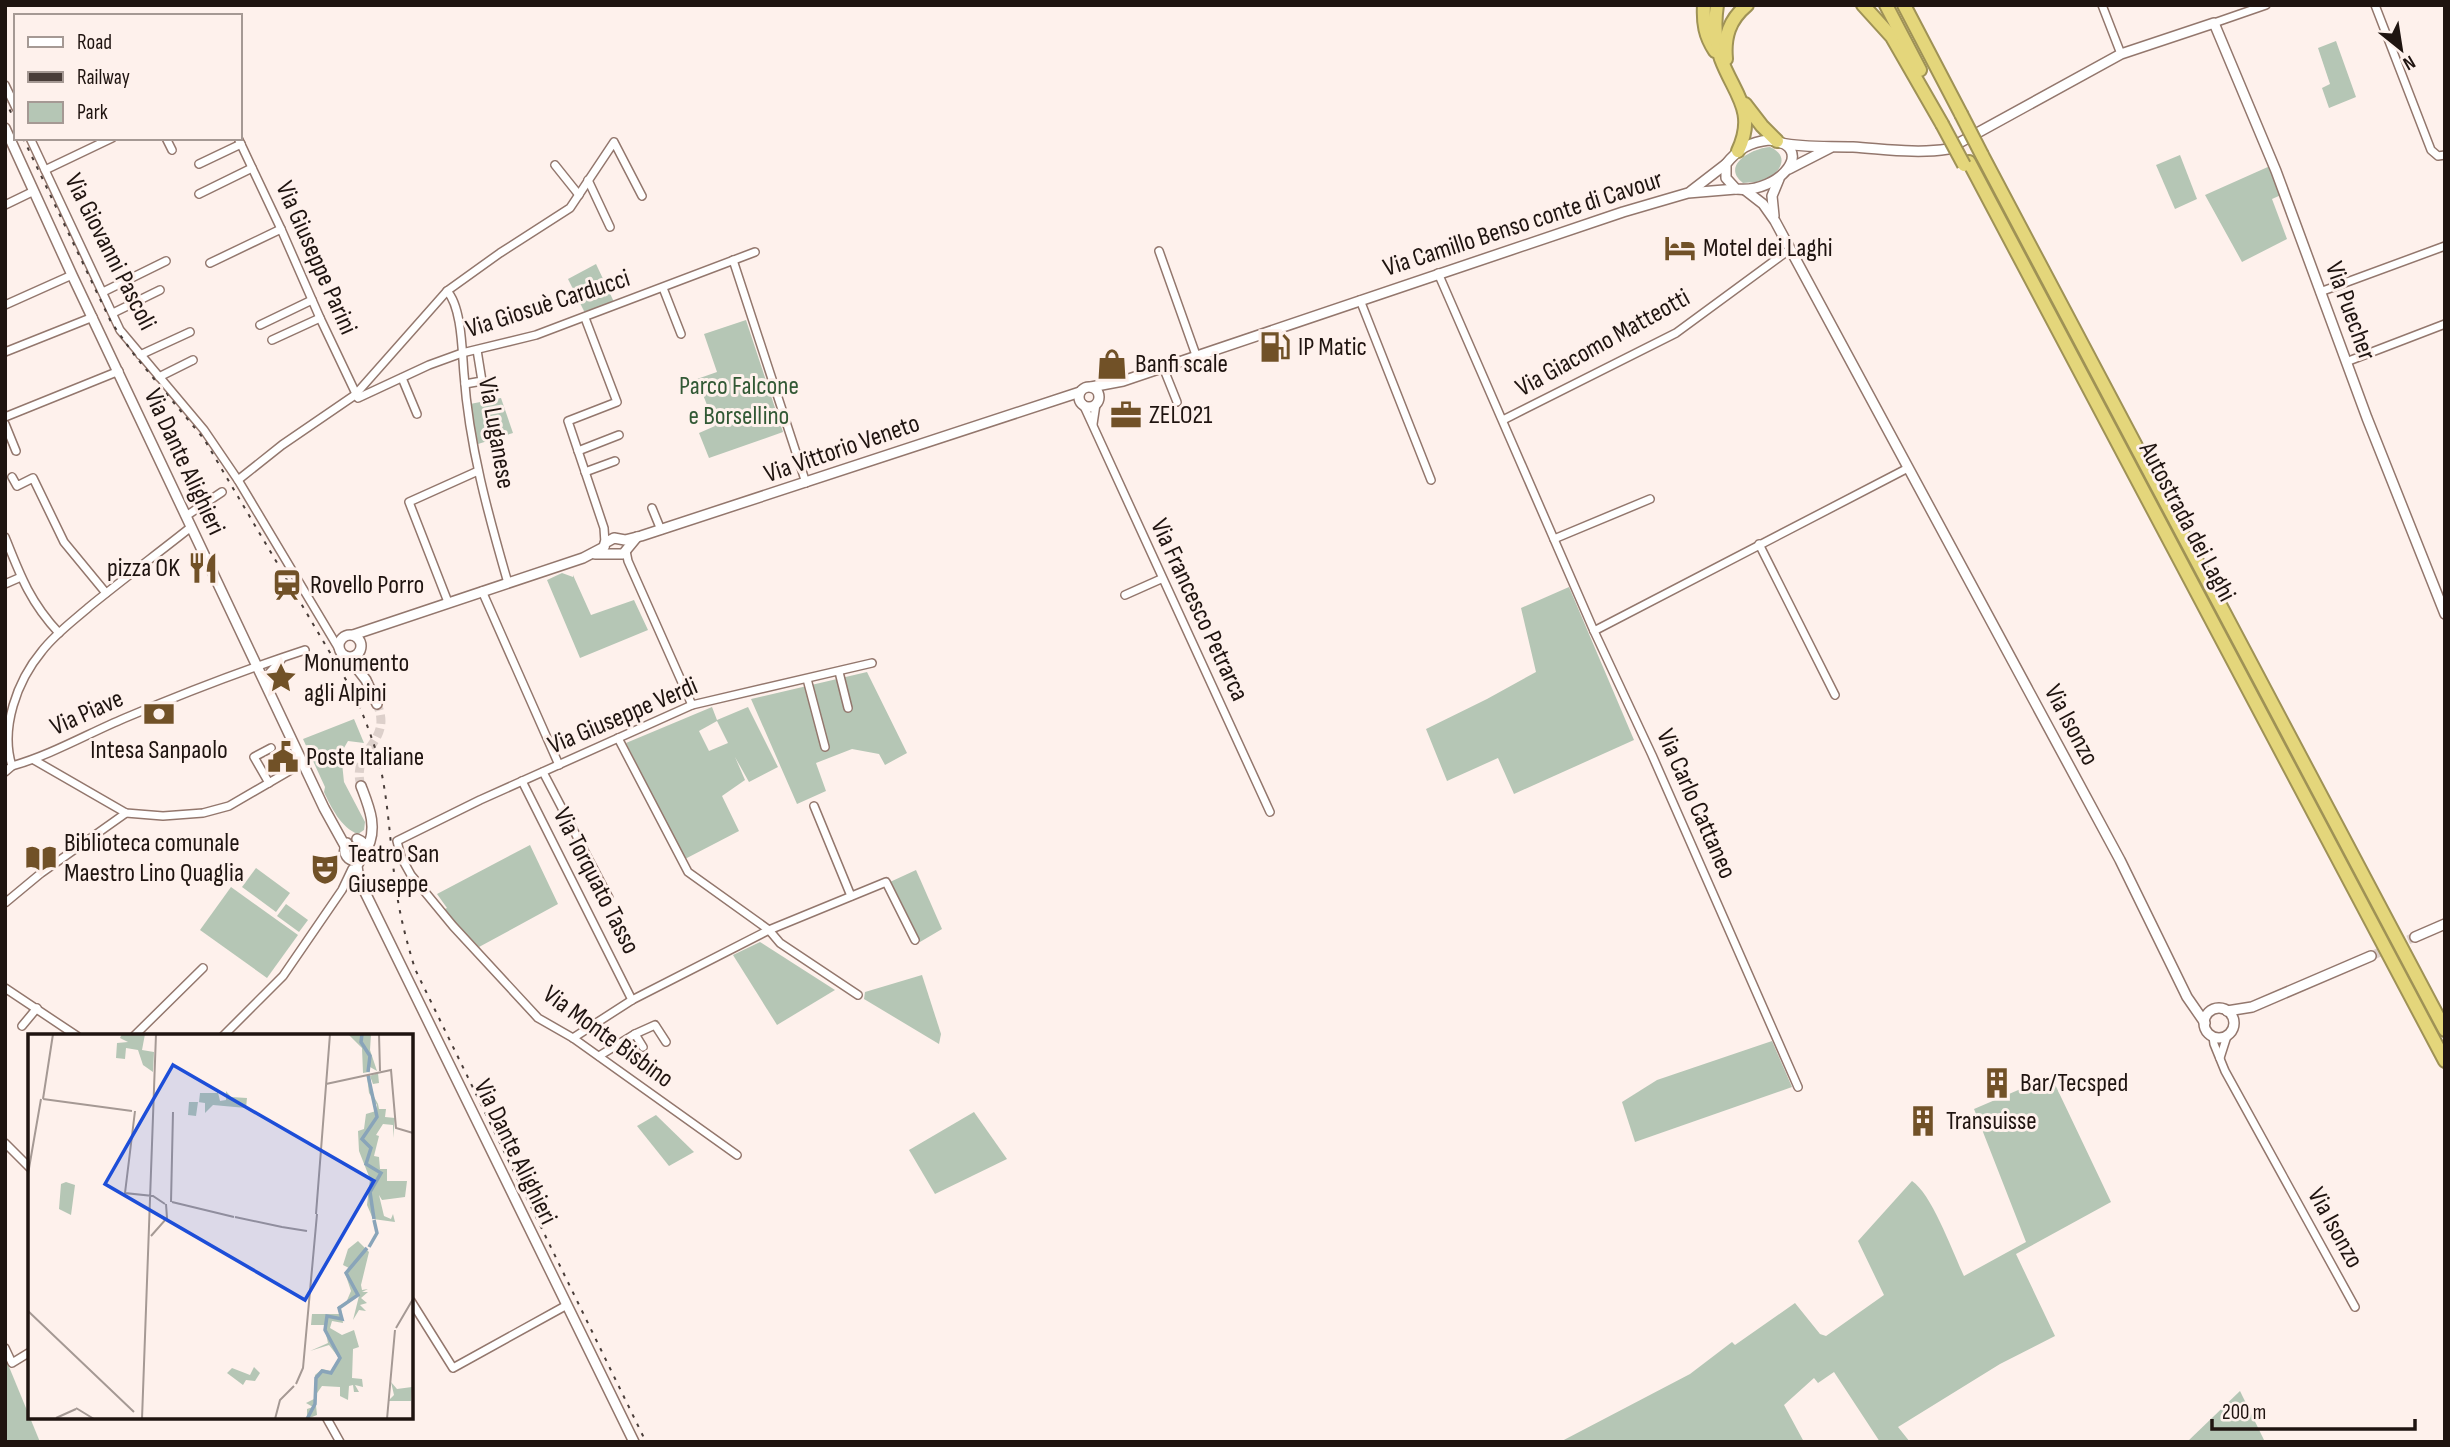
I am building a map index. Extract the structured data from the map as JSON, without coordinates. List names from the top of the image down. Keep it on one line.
{"streets":{"highway":["Autostrada dei Laghi"],"street":["Via Camillo Benso conte di Cavour","Via Giovanni Pascoli","Via Giuseppe Parini","Via Giosuè Carducci","Via Puecher","Via Giacomo Matteotti","Via Luganese","Via Vittorio Veneto","Via Dante Alighieri","Via Francesco Petrarca","Via Piave","Via Giuseppe Verdi","Via Isonzo","Via Carlo Cattaneo","Via Torquato Tasso","Via Monte Bisbino"]},"crossings":[["Via Camillo Benso conte di Cavour","Via Isonzo"],["Via Camillo Benso conte di Cavour","Via Carlo Cattaneo"],["Via Giuseppe Parini","Via Giosuè Carducci"],["Via Giosuè Carducci","Via Luganese"],["Via Giacomo Matteotti","Via Isonzo"],["Via Giacomo Matteotti","Via Carlo Cattaneo"],["Via Vittorio Veneto","Via Francesco Petrarca"],["Via Dante Alighieri","Via Piave"],["Via Giuseppe Verdi","Via Torquato Tasso"],["Via Giuseppe Verdi","Via Monte Bisbino"]],"parks":["Parco Falcone e Borsellino"],"places":{"hotel":["Motel dei Laghi"],"fuel station":["IP Matic"],"shop":["Banfi scale"],"office":["ZELO21"],"restaurant":["pizza OK"],"station":["Rovello Porro"],"place":["Monumento agli Alpini"],"bank":["Intesa Sanpaolo"],"public building":["Poste Italiane"],"library":["Biblioteca comunale Maestro Lino Quaglia"],"theatre":["Teatro San Giuseppe"],"building":["Bar/Tecsped","Transuisse"]},"legend":["Road","Railway","Park"],"scale_bar":"200 m","north":"bottom right"}
